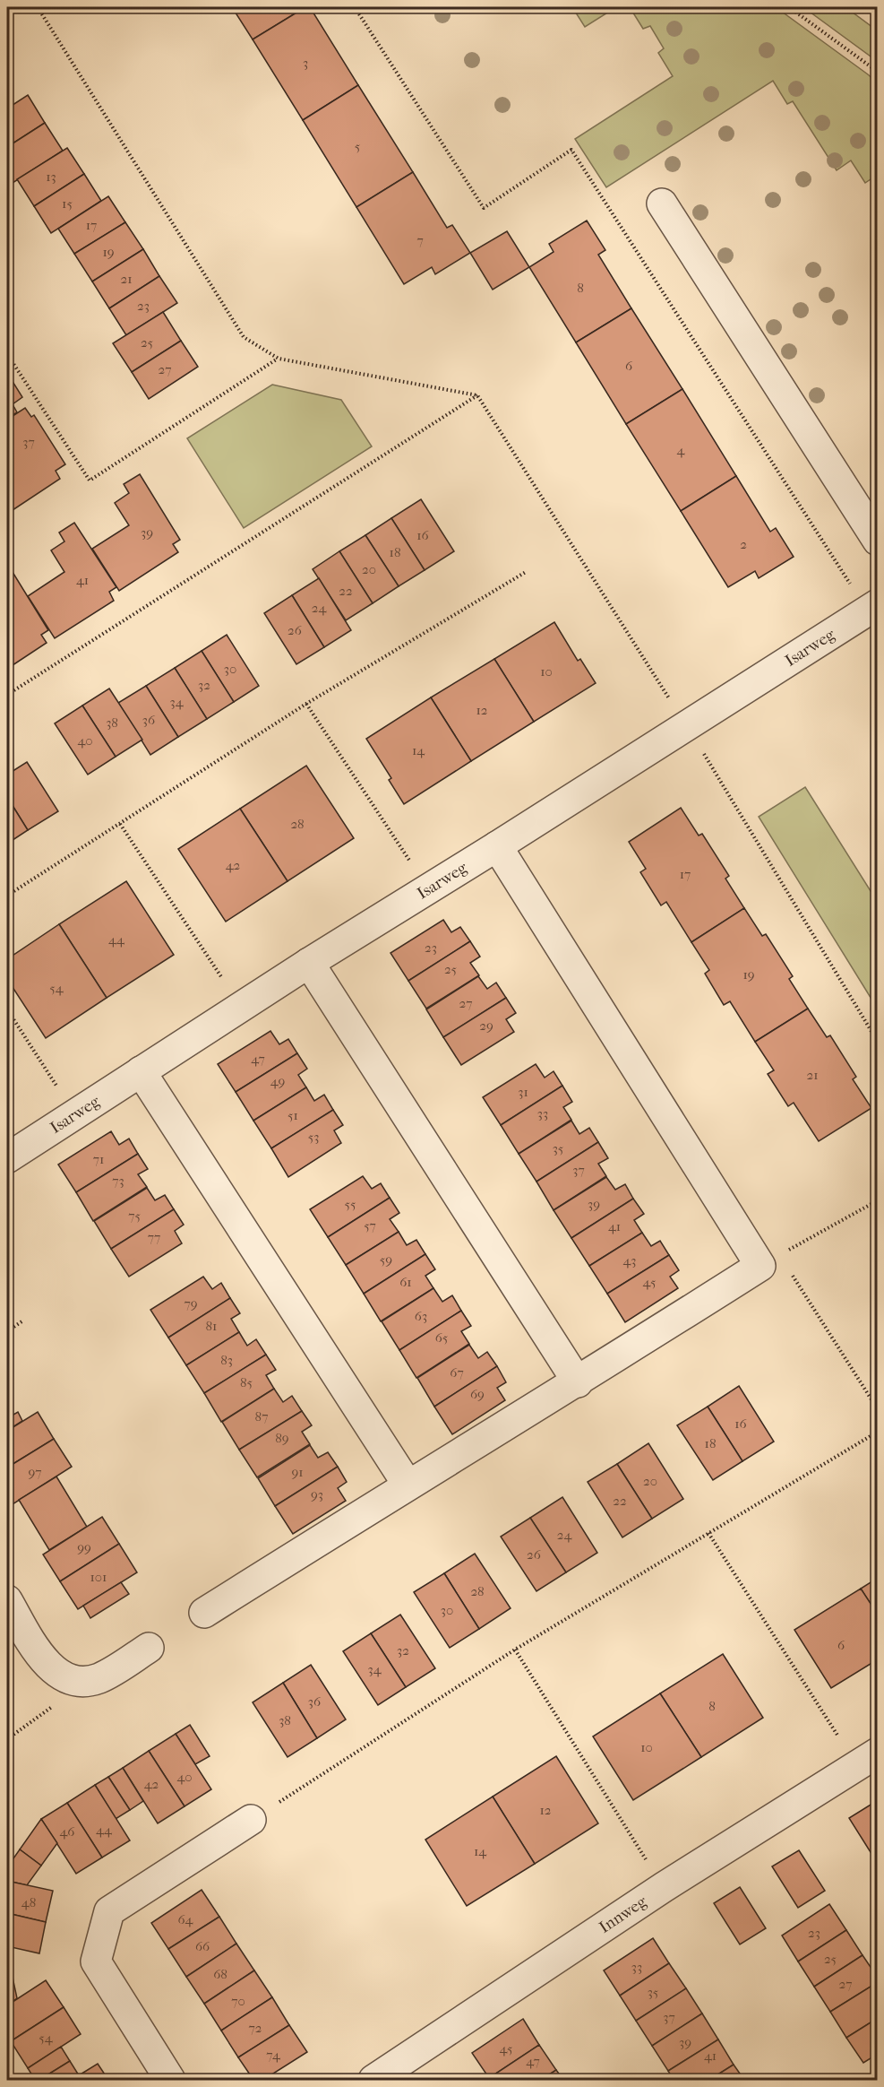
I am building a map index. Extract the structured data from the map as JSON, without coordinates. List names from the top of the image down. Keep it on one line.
{"streets":{"street":["Isarweg","Innweg"]},"house_numbers":["3","5","13","15","17","7","19","21","8","23","25","6","27","37","4","39","16","2","18","20","41","22","24","26","30","10","32","34","12","36","38","40","14","28","42","17","44","23","25","19","54","27","29","47","21","49","31","33","51","53","35","71","37","73","55","39","75","57","41","77","59","43","61","45","79","63","81","65","83","67","85","69","87","16","89","18","97","91","20","93","22","24","99","26","101","28","30","6","32","34","36","8","38","10","40","42","12","44","46","14","48","64","23","66","25","33","68","27","35","70","37","72","54","39","45","74","41","47"]}
